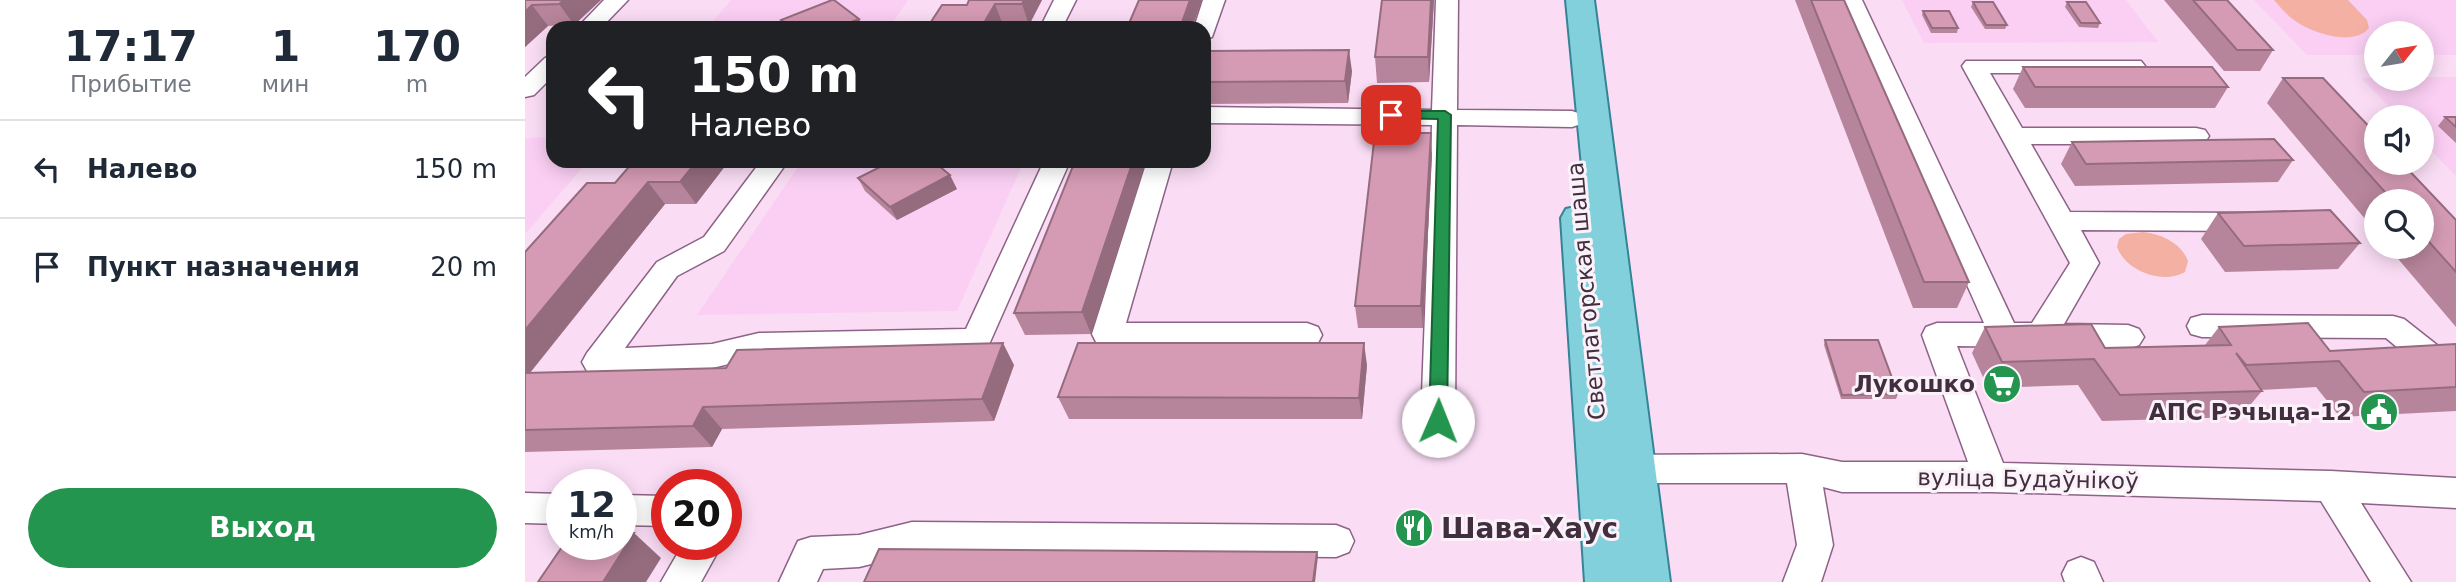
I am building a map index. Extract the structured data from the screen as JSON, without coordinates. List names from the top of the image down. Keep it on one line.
{"streets":{"main road":["Светлагорская шаша"],"street":["вуліца Будаўнікоў"]},"crossings":[["Светлагорская шаша","вуліца Будаўнікоў"]],"places":{"supermarket":["Лукошко"],"public building":["АПС Рэчыца-12"],"restaurant":["Шава-Хаус"]},"north":"top right","page":{"eta":["17:17","Прибытие","1","мин","170","m"],"turn":["150 m","Налево"],"list":[{"name":"Налево","value":"150 m"},{"name":"Пункт назначения","value":"20 m"}],"speed":"12 km/h","limit":"20","buttons":"Выход"}}
